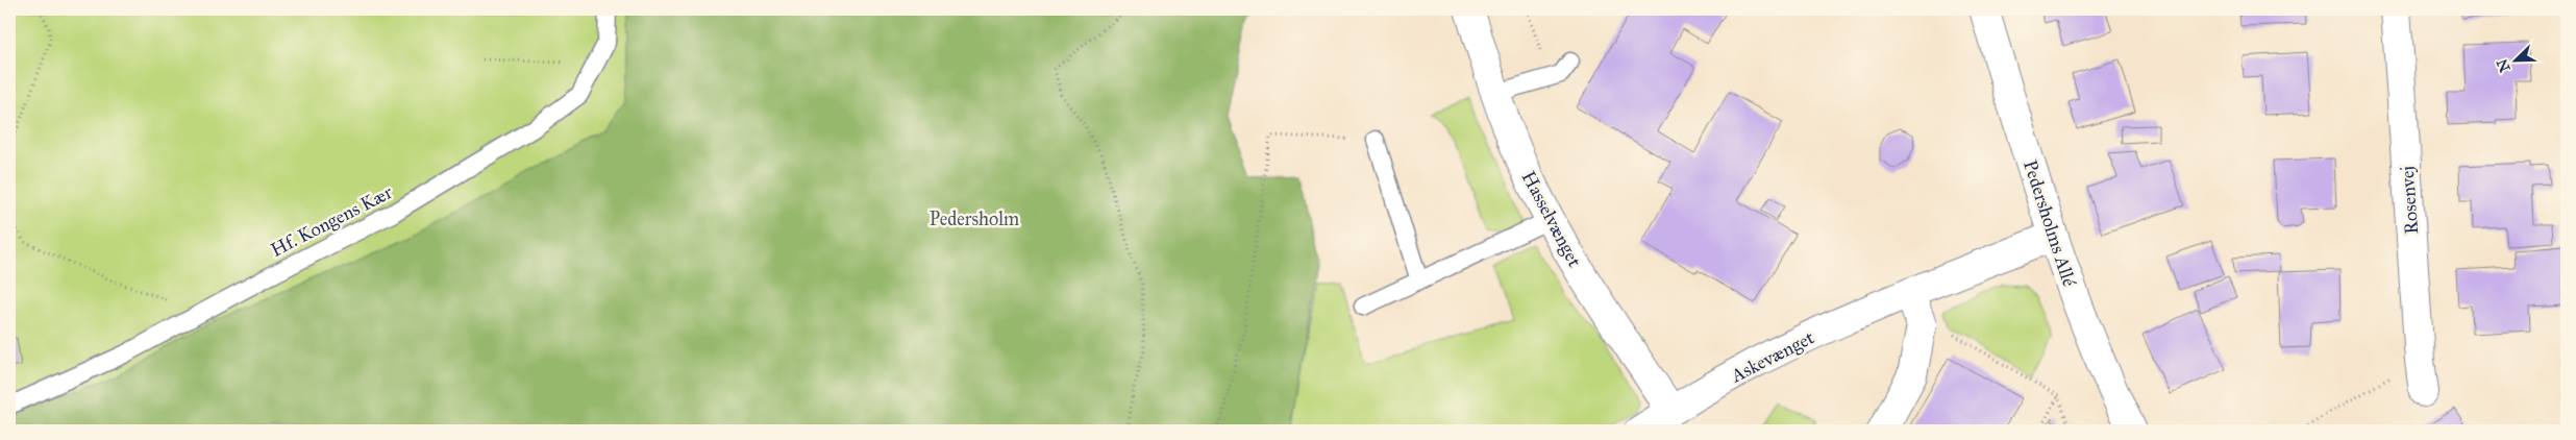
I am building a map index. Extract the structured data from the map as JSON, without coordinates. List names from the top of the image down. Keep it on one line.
{"streets":{"street":["Rosenvej","Hasselvænget","Pedersholms Allé","Askevænget"],"lane":["Hf. Kongens Kær"]},"crossings":[["Hasselvænget","Askevænget"],["Pedersholms Allé","Askevænget"]],"parks":["Pedersholm"],"north":"bottom left"}
